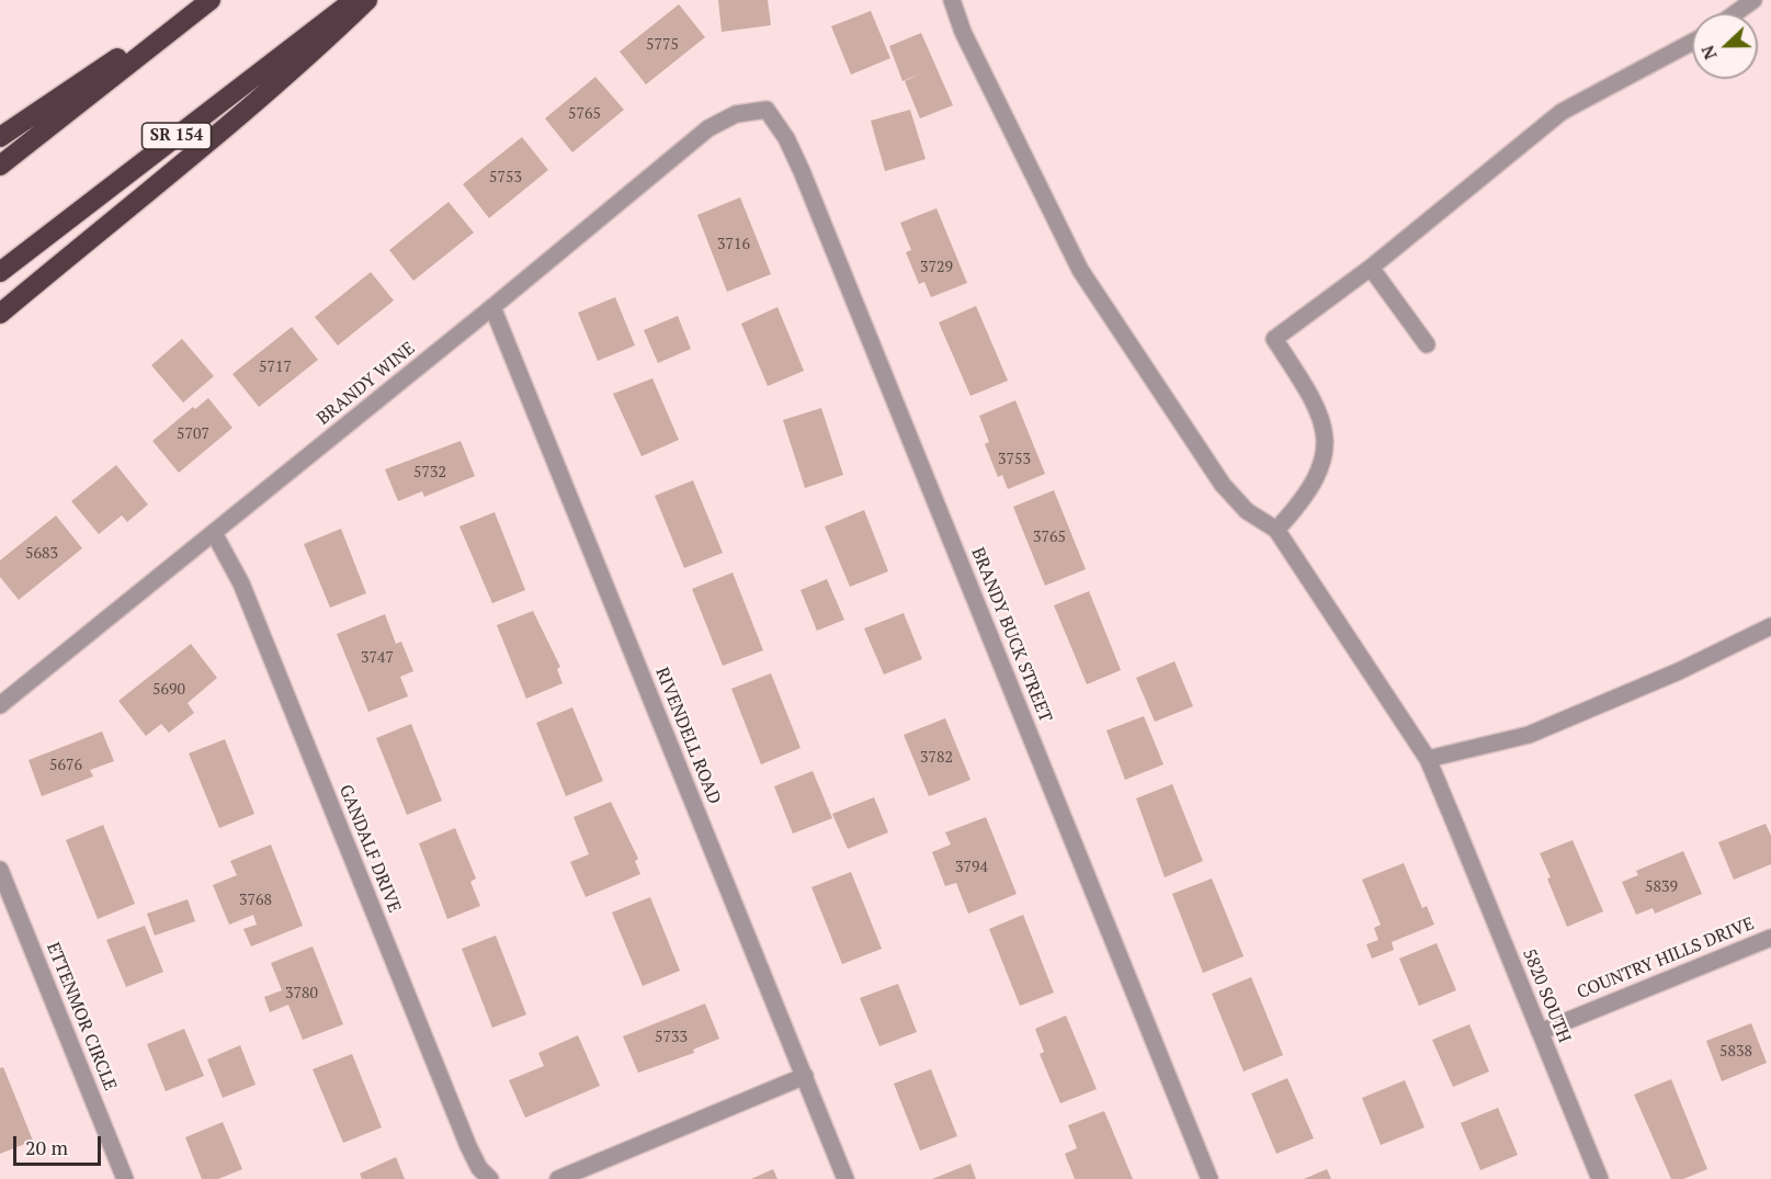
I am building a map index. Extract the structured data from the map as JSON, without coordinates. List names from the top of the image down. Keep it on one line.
{"streets":{"highway":["SR 154"],"street":["BRANDY WINE","BRANDY BUCK STREET","RIVENDELL ROAD","GANDALF DRIVE","COUNTRY HILLS DRIVE","5820 SOUTH","ETTENMOR CIRCLE"]},"crossings":[["BRANDY WINE","BRANDY BUCK STREET"],["BRANDY WINE","RIVENDELL ROAD"],["BRANDY WINE","GANDALF DRIVE"],["COUNTRY HILLS DRIVE","5820 SOUTH"]],"house_numbers":["5775","5765","5753","3716","3729","5717","5707","3753","5732","3765","5683","3747","5690","3782","5676","3794","5839","3768","3780","5733","5838"],"scale_bar":"20 m","north":"left"}
